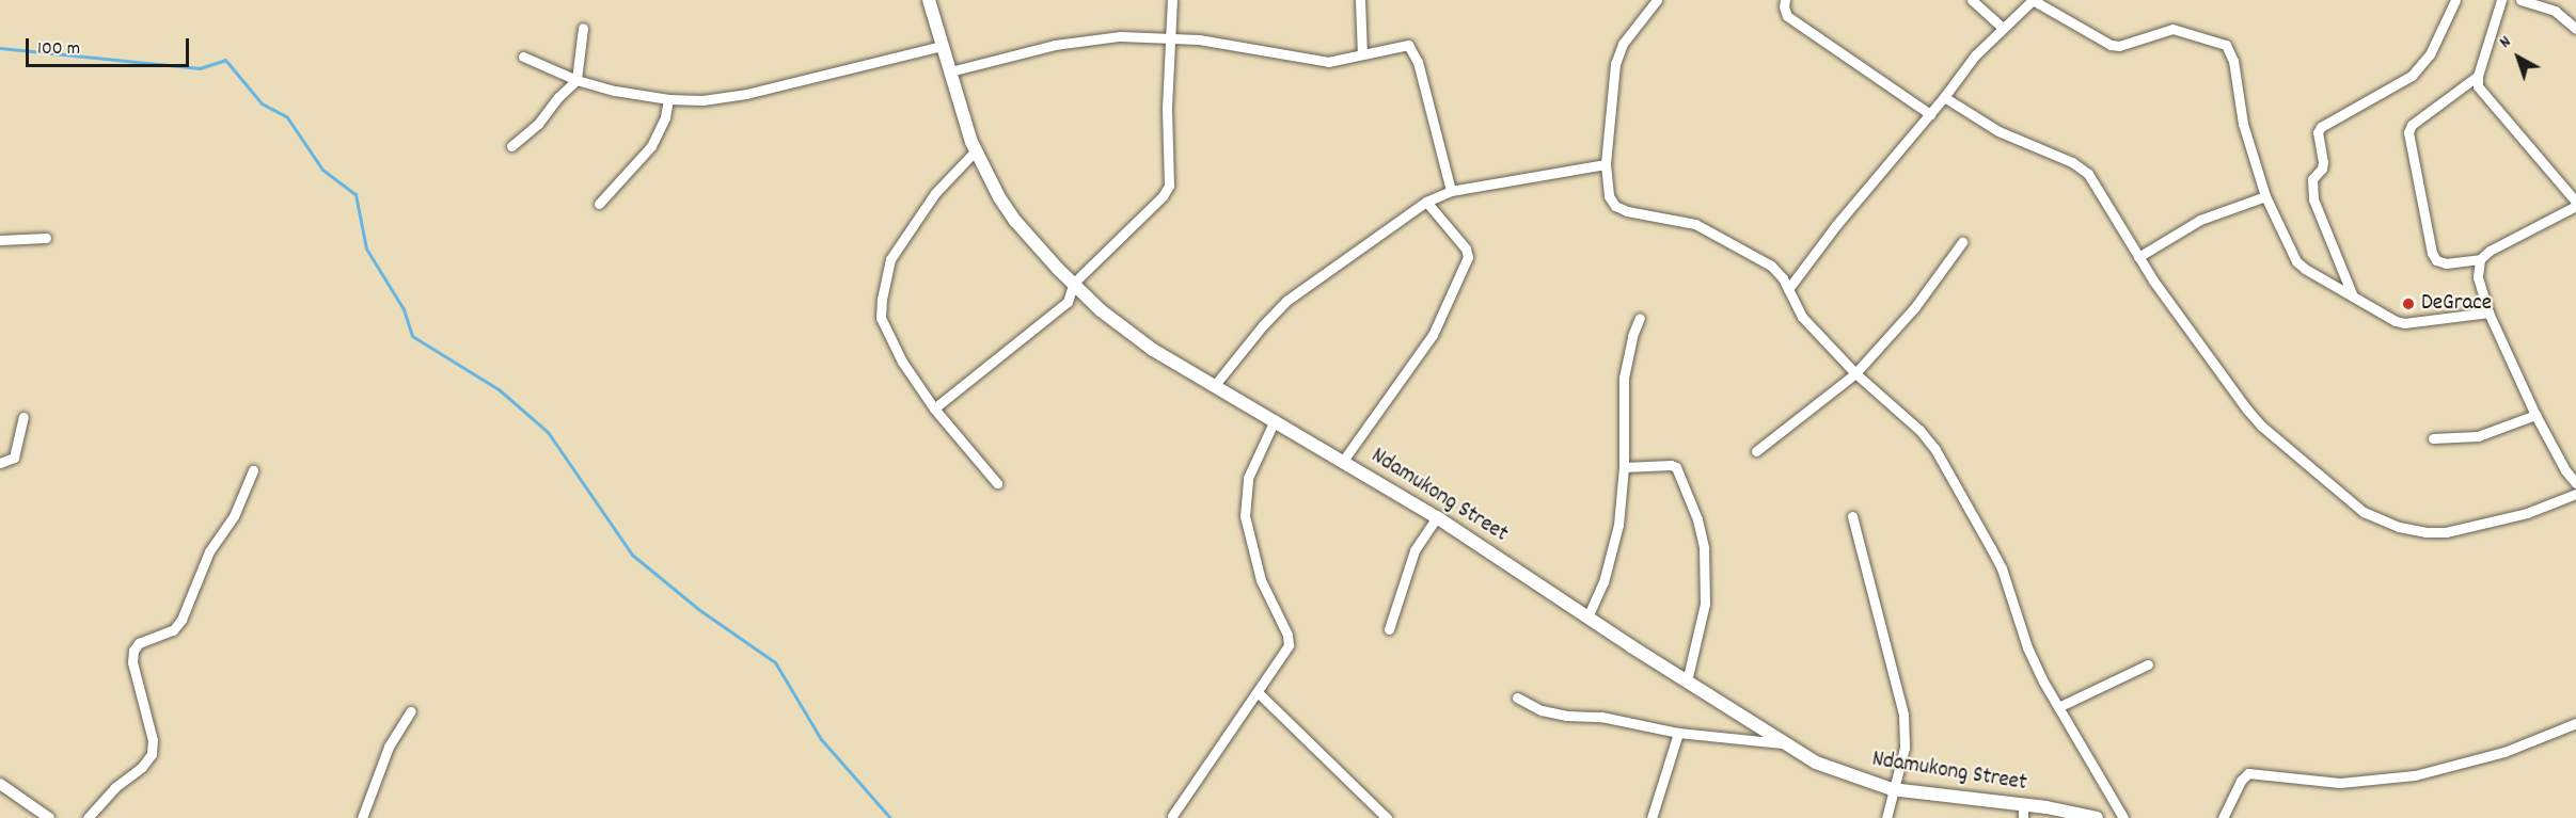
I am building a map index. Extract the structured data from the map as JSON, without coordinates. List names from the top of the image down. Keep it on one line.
{"streets":{"main road":["Ndamukong Street"]},"places":["DeGrace"],"scale_bar":"100 m","north":"top left"}
